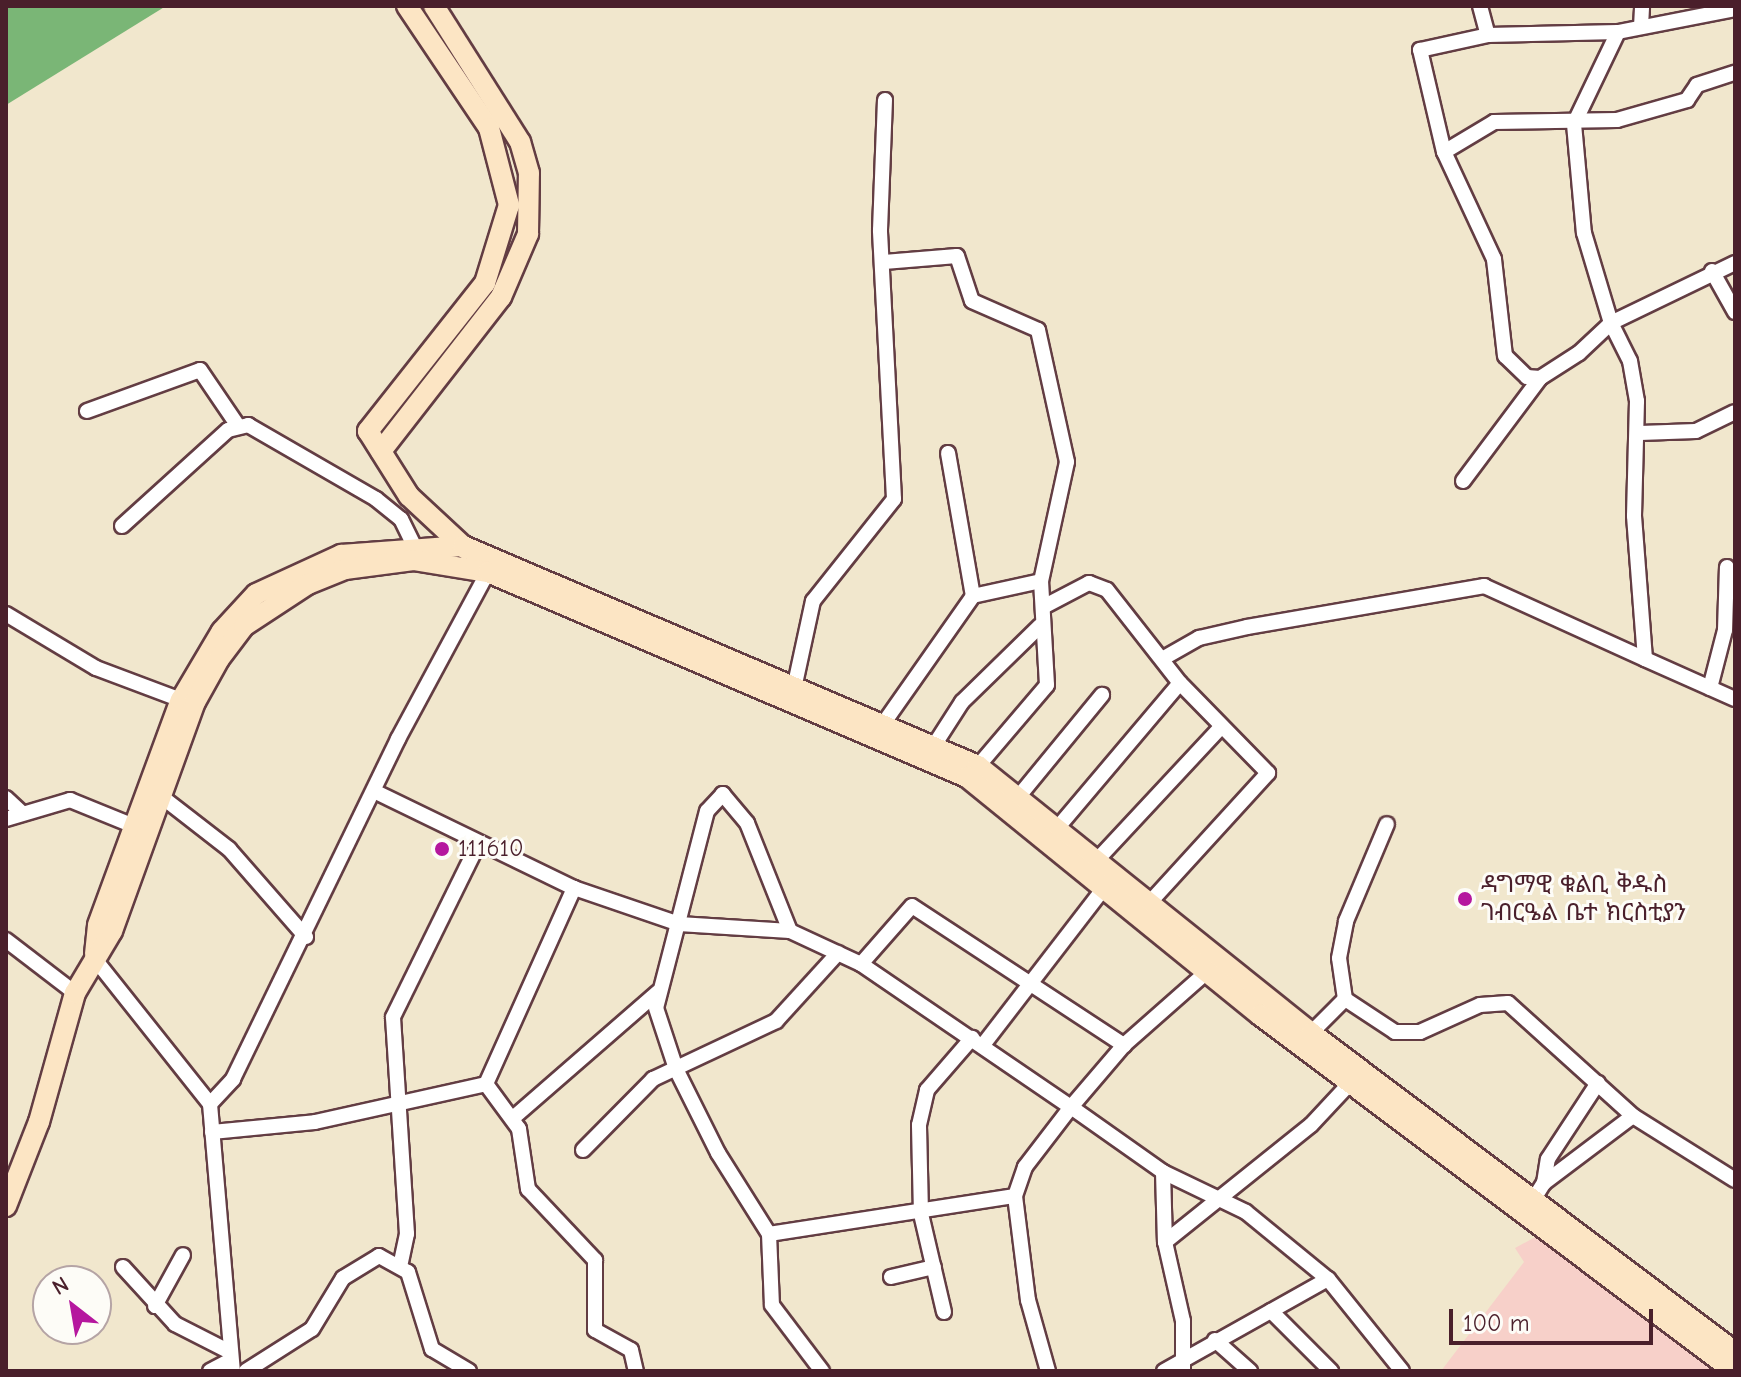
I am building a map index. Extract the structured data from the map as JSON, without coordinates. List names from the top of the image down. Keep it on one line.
{"places":["111610","ዳግማዊ ቁልቢ ቅዱስ ገብርዔል ቤተ ክርስቲያን"],"scale_bar":"100 m","north":"top left"}
